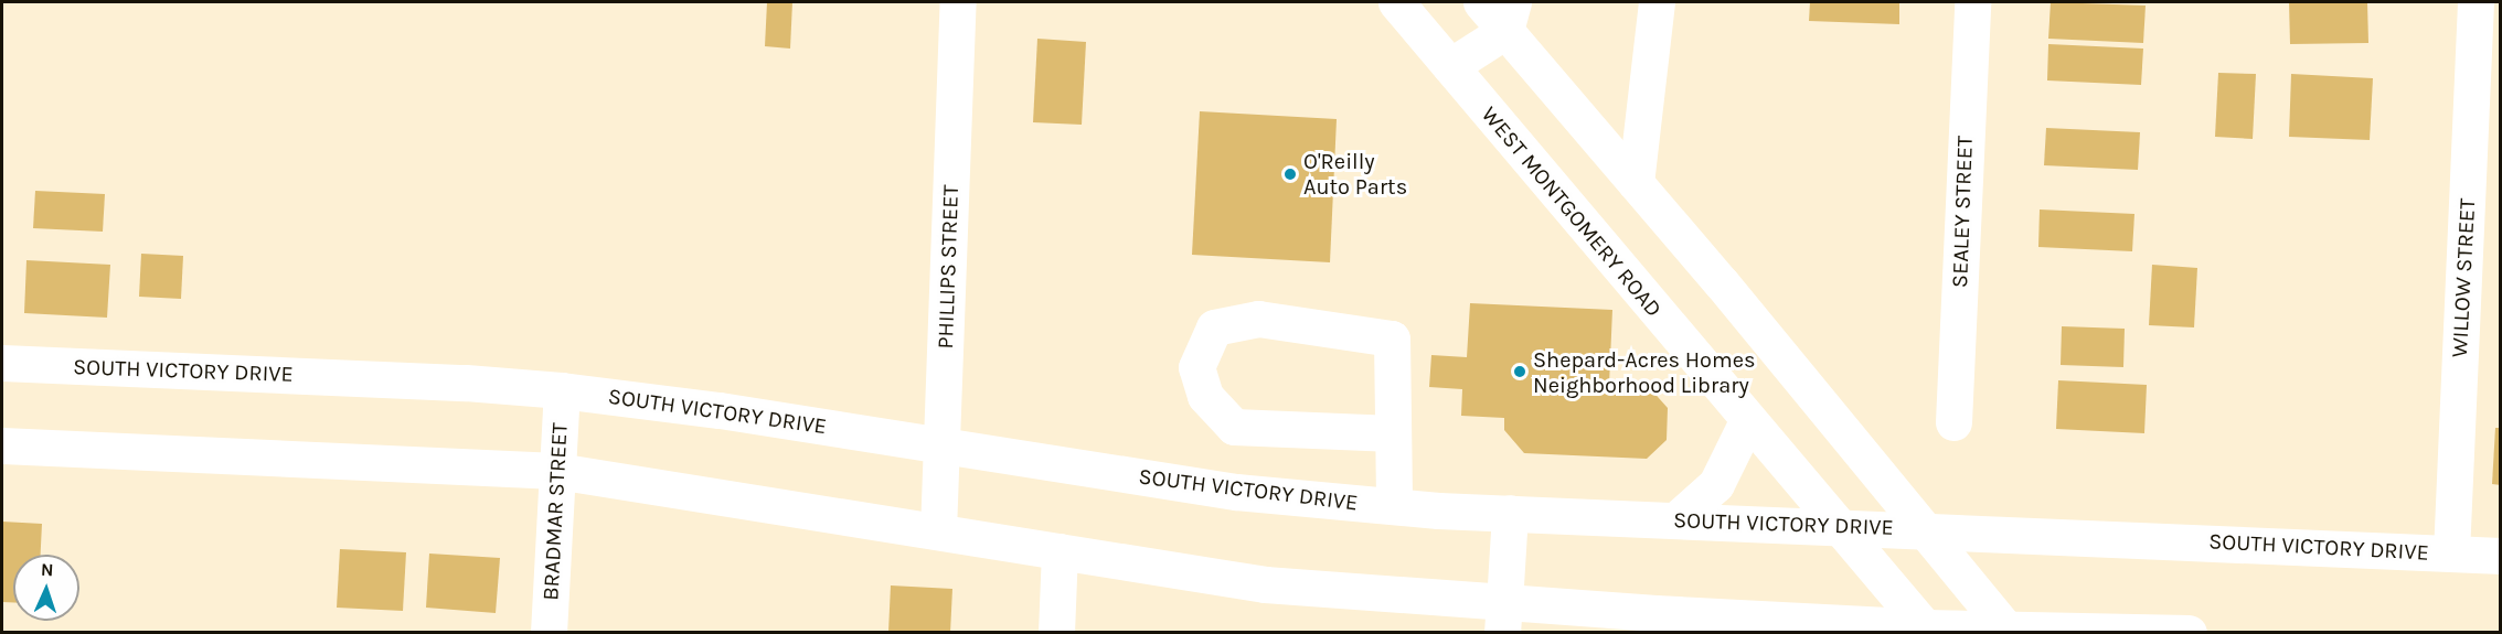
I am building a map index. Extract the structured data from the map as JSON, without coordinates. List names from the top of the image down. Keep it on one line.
{"streets":{"main road":["WEST MONTGOMERY ROAD","SEALEY STREET","PHILLIPS STREET","WILLOW STREET","SOUTH VICTORY DRIVE","BRADMAR STREET"]},"crossings":[["WEST MONTGOMERY ROAD","SOUTH VICTORY DRIVE"],["PHILLIPS STREET","SOUTH VICTORY DRIVE"],["WILLOW STREET","SOUTH VICTORY DRIVE"],["SOUTH VICTORY DRIVE","BRADMAR STREET"]],"places":["O'Reilly Auto Parts","Shepard-Acres Homes Neighborhood Library"],"north":"top"}
